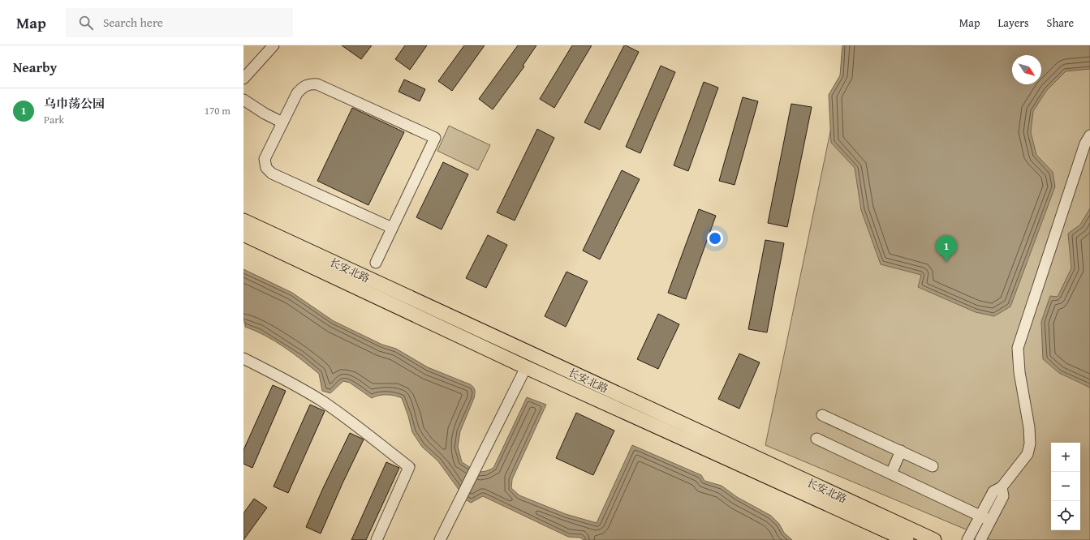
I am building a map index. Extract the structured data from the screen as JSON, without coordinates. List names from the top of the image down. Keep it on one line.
{"streets":{"main road":["长安北路"]},"north":"bottom right","page":{"header":"Map","search":"Search here","nav":["Map","Layers","Share"],"heading":"Nearby","list":[{"mark":"1","name":"乌巾荡公园","note":"Park","value":"170 m"}],"pins":"1","map_buttons":["+","−"]}}
